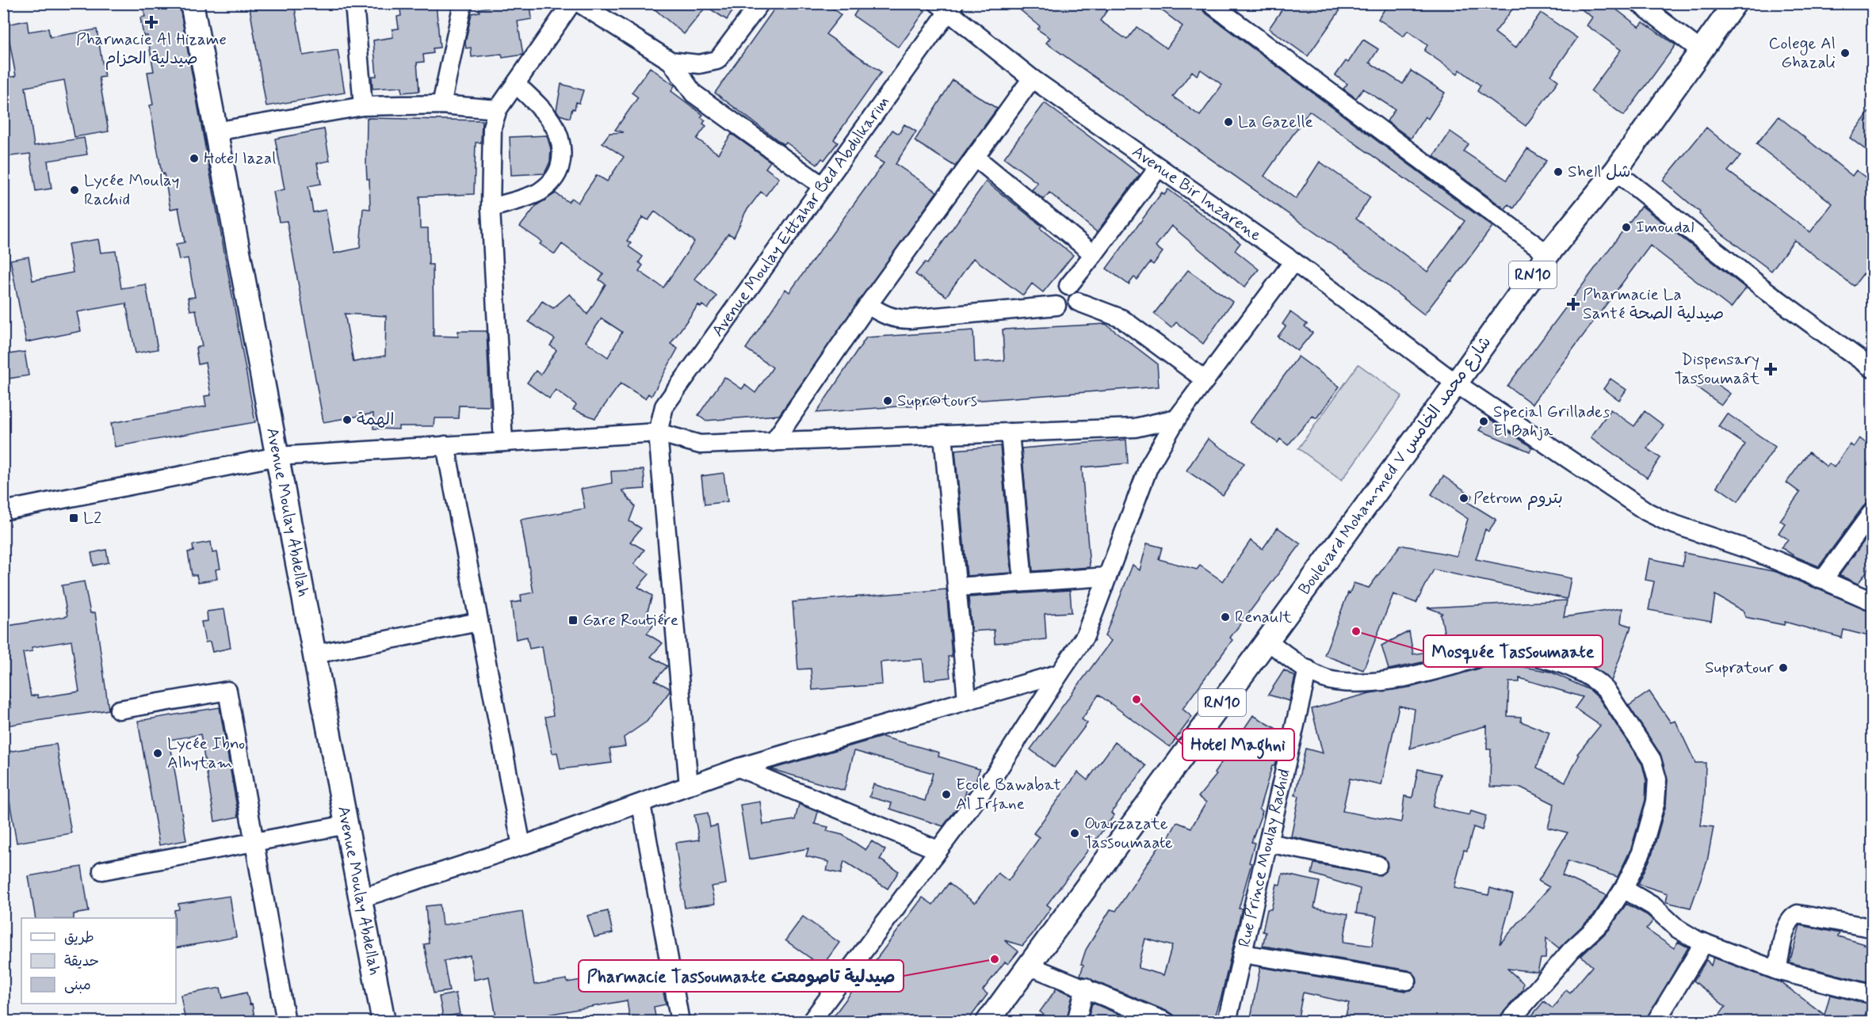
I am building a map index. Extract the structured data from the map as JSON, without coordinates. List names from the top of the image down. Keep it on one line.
{"streets":{"main road":["RN10","Boulevard Mohammed V شارع محمد الخامس","Avenue Moulay Abdellah"],"street":["Avenue Bir Inzarene","Avenue Moulay Ettahar Bed Abdulkarim","Rue Prince Moulay Rachid"]},"crossings":[["Avenue Bir Inzarene","Avenue Moulay Ettahar Bed Abdulkarim"],["Avenue Bir Inzarene","Boulevard Mohammed V شارع محمد الخامس"]],"places":{"health":["Pharmacie Al Hizame صيدلية الحزام","Pharmacie La Santé صيدلية الصحة","Dispensary Tassoumaât"],"other":["Colege Al Ghazali","La Gazelle","Hotel Iazal","Shell شل","Lycée Moulay Rachid","Imoudal","Supr@tours","الهمة","Special Grillades El Bahja","Petrom بتروم","Renault","Mosquée Tassoumaate","Supratour","Hotel Maghni","Lycée Ibno Alhytam","Ecole Bawabat Al Irfane","Ouarzazate Tassoumaate","Pharmacie Tassoumaate صيدلية تاصومعت"],"transit":["L2","Gare Routiére"]},"legend":["طريق","حديقة","مبنى"]}
